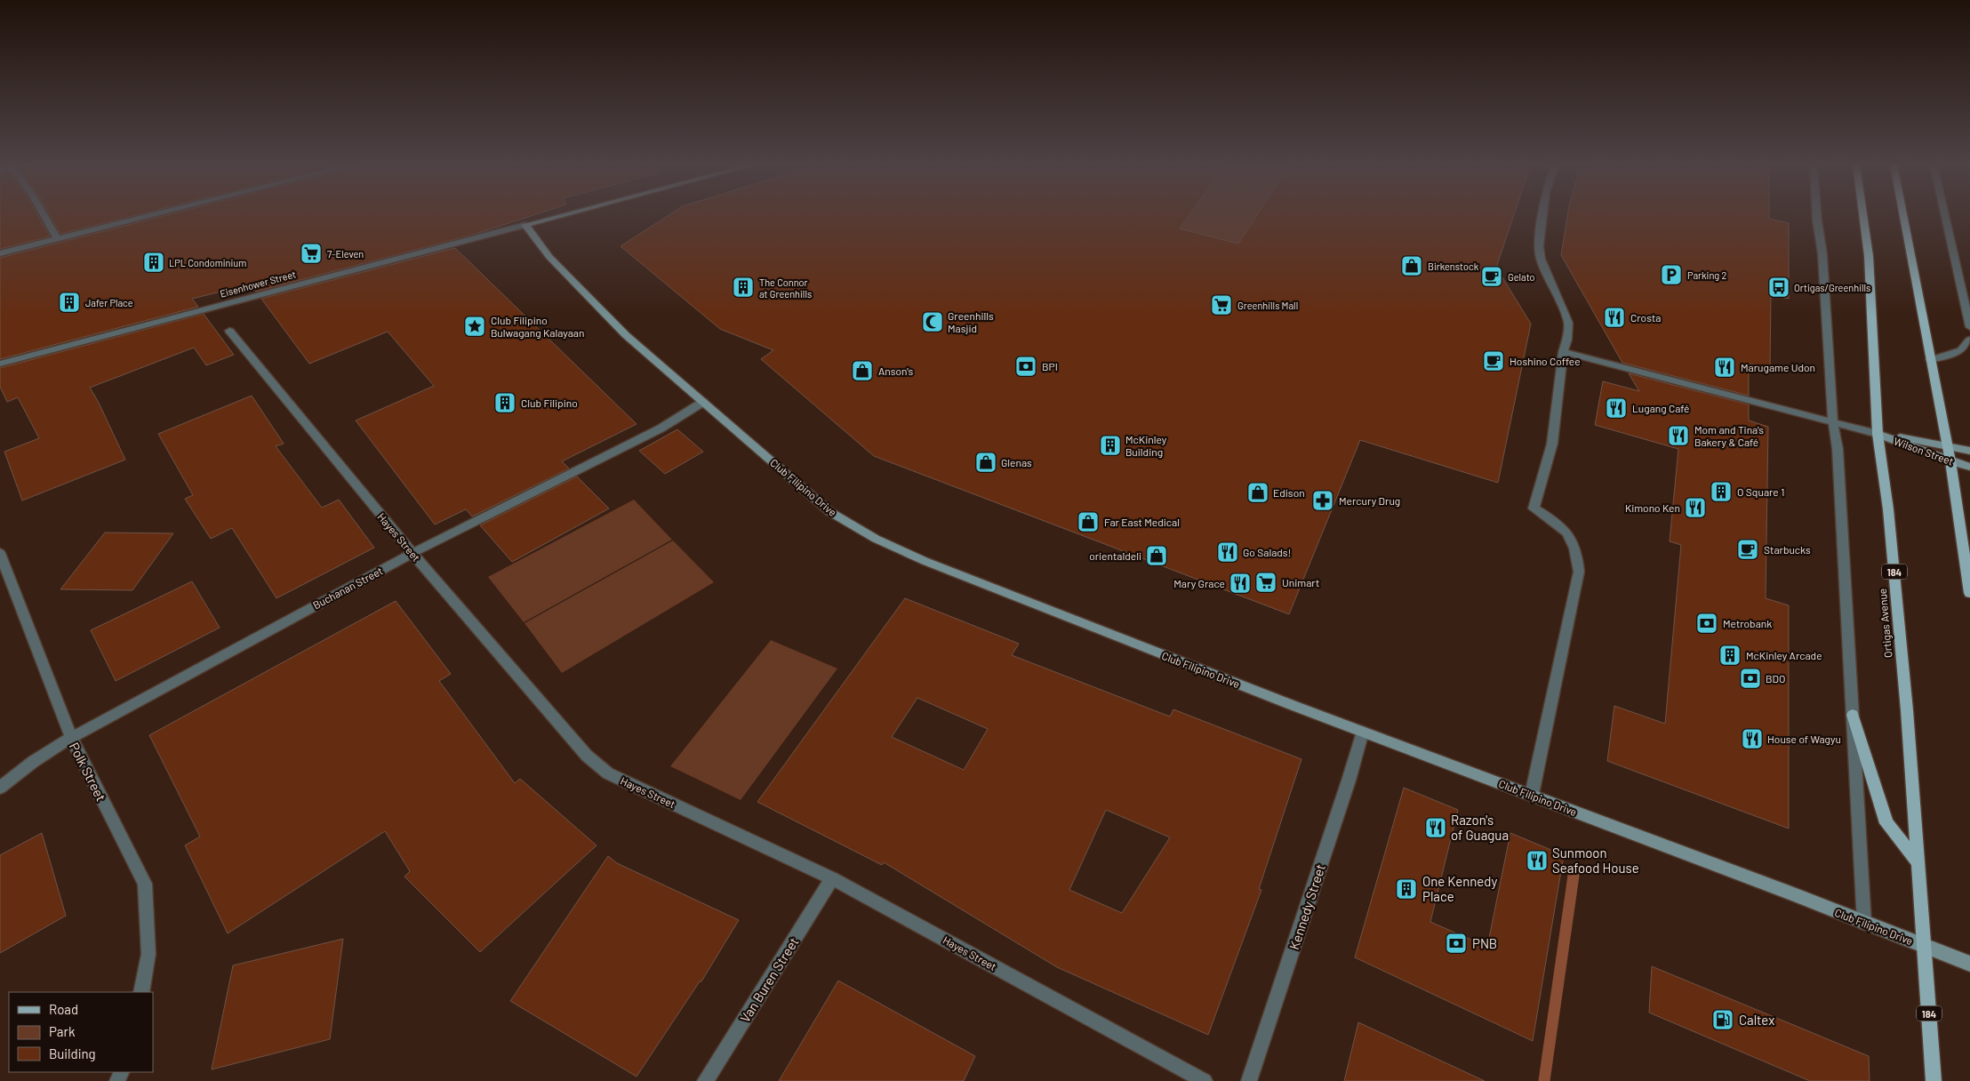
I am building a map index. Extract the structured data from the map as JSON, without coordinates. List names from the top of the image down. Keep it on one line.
{"streets":{"main road":["184","Ortigas Avenue"],"street":["Eisenhower Street","Wilson Street","Club Filipino Drive","Hayes Street","Buchanan Street","Polk Street","Kennedy Street","Van Buren Street"]},"crossings":[["Eisenhower Street","Club Filipino Drive"],["Wilson Street","Ortigas Avenue"],["Club Filipino Drive","Buchanan Street"],["Club Filipino Drive","Ortigas Avenue"],["Club Filipino Drive","Kennedy Street"],["Hayes Street","Buchanan Street"],["Hayes Street","Van Buren Street"],["Buchanan Street","Polk Street"]],"places":{"supermarket":["7-Eleven","Greenhills Mall","Unimart"],"building":["LPL Condominium","The Connor at Greenhills","Jafer Place","Club Filipino","McKinley Building","O Square 1","McKinley Arcade","One Kennedy Place"],"shop":["Birkenstock","Anson's","Glenas","Edison","Far East Medical","orientaldeli"],"parking":["Parking 2"],"cafe":["Gelato","Hoshino Coffee","Starbucks"],"bus stop":["Ortigas/Greenhills"],"restaurant":["Crosta","Marugame Udon","Lugang Café","Mom and Tina's Bakery & Café","Kimono Ken","Go Salads!","Mary Grace","House of Wagyu","Razon's of Guagua","Sunmoon Seafood House"],"mosque":["Greenhills Masjid"],"place":["Club Filipino Bulwagang Kalayaan"],"bank":["BPI","Metrobank","BDO","PNB"],"pharmacy":["Mercury Drug"],"fuel station":["Caltex"]},"legend":["Road","Park","Building"]}
